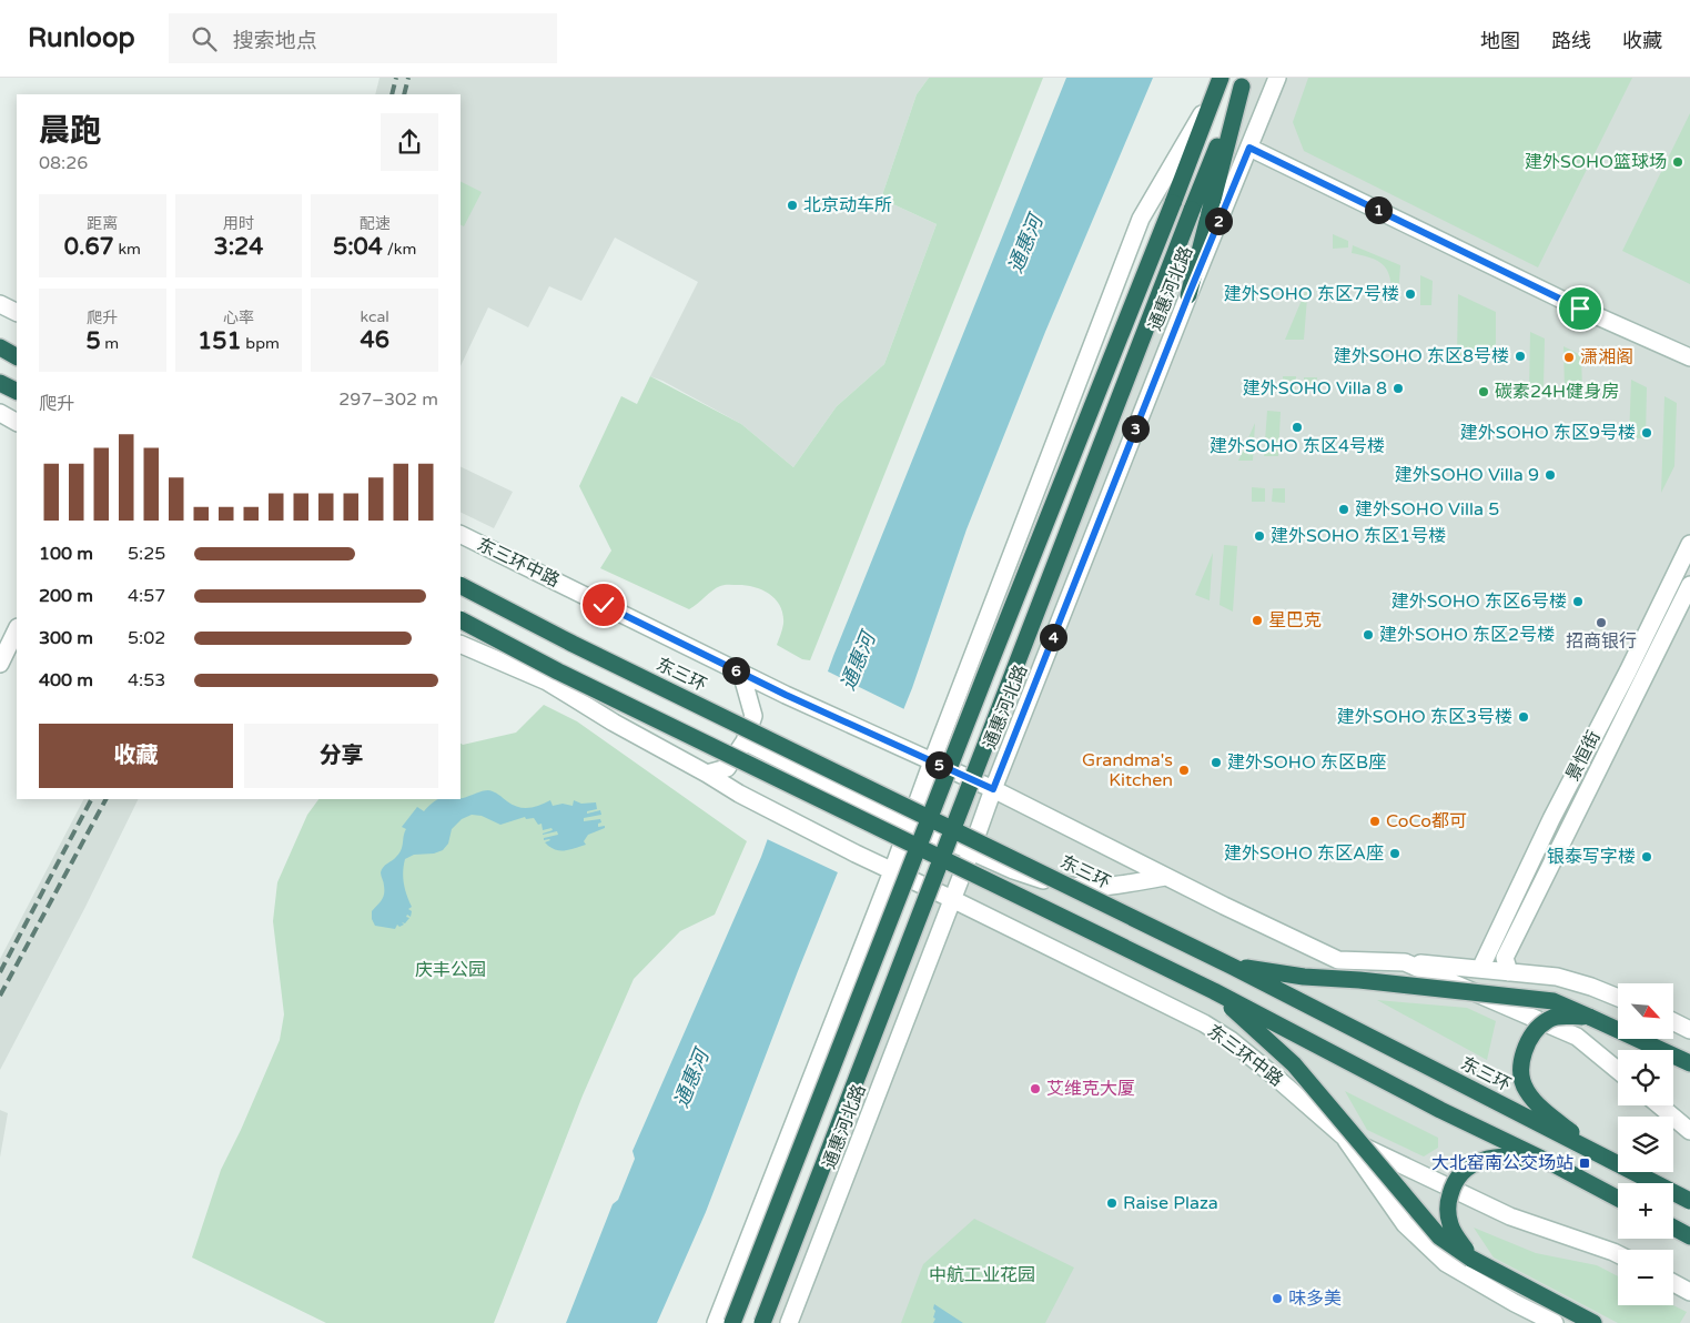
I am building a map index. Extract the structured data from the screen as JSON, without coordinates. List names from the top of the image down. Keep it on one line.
{"streets":{"highway":["通惠河北路","东三环"],"street":["东三环中路","景恒街"]},"crossings":[["通惠河北路","东三环中路"]],"water":["通惠河"],"parks":["庆丰公园","中航工业花园"],"places":{"other":["建外SOHO篮球场","北京动车所","建外SOHO 东区7号楼","建外SOHO 东区8号楼","潇湘阁","建外SOHO Villa 8","碳素24H健身房","建外SOHO 东区4号楼","建外SOHO 东区9号楼","建外SOHO Villa 9","建外SOHO Villa 5","建外SOHO 东区1号楼","建外SOHO 东区6号楼","星巴克","招商银行","建外SOHO 东区2号楼","建外SOHO 东区3号楼","建外SOHO 东区B座","Grandma's Kitchen","CoCo都可","建外SOHO 东区A座","银泰写字楼","艾维克大厦","Raise Plaza","味多美"],"transit":["大北窑南公交场站"]},"north":"bottom right","page":{"header":"Runloop","search":"搜索地点","nav":["地图","路线","收藏"],"heading":["晨跑","08:26"],"stats":[["距离","0.67 km"],["用时","3:24"],["配速","5:04 /km"],["爬升","5 m"],["心率","151 bpm"],["kcal","46"]],"pins":["1","2","3","4","6","5"],"chart":["爬升","297–302 m"],"list":[{"name":"100 m","note":"5:25"},{"name":"200 m","note":"4:57"},{"name":"300 m","note":"5:02"},{"name":"400 m","note":"4:53"}],"buttons":["收藏","分享"],"map_buttons":["+","−"]}}
